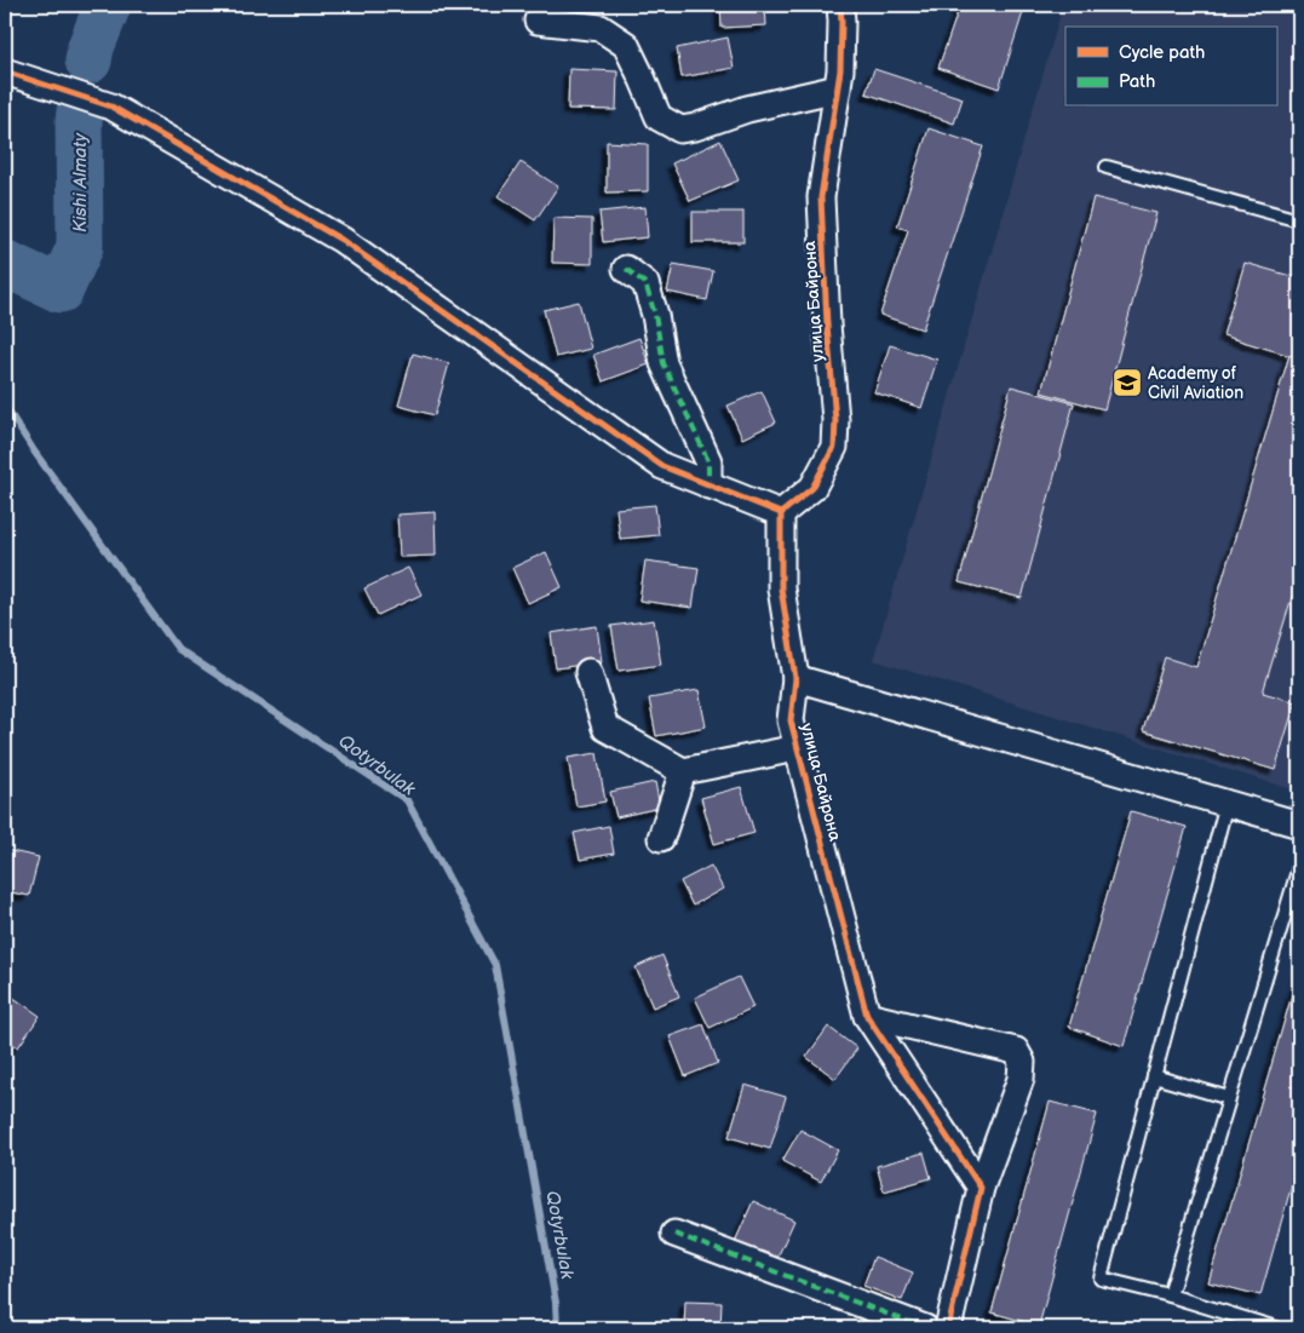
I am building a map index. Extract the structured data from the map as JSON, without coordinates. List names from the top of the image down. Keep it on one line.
{"streets":{"street":["улица Байрона"]},"water":["Kіshі Almaty","Qotyrbulak"],"places":{"school or university":["Academy of Civil Aviation"]},"legend":["Cycle path","Path"]}
